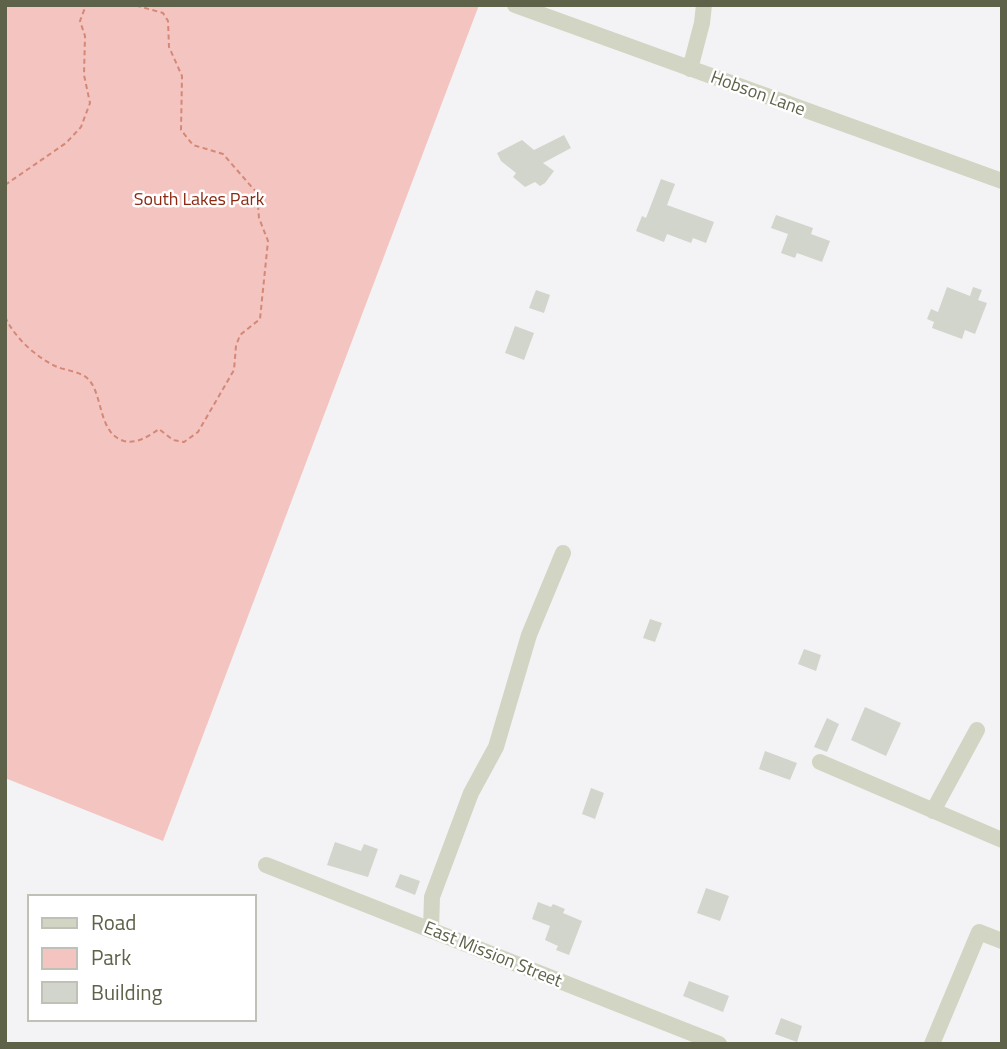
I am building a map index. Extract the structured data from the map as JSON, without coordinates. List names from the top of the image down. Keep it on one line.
{"streets":{"street":["Hobson Lane","East Mission Street"]},"parks":["South Lakes Park"],"legend":["Road","Park","Building"]}
